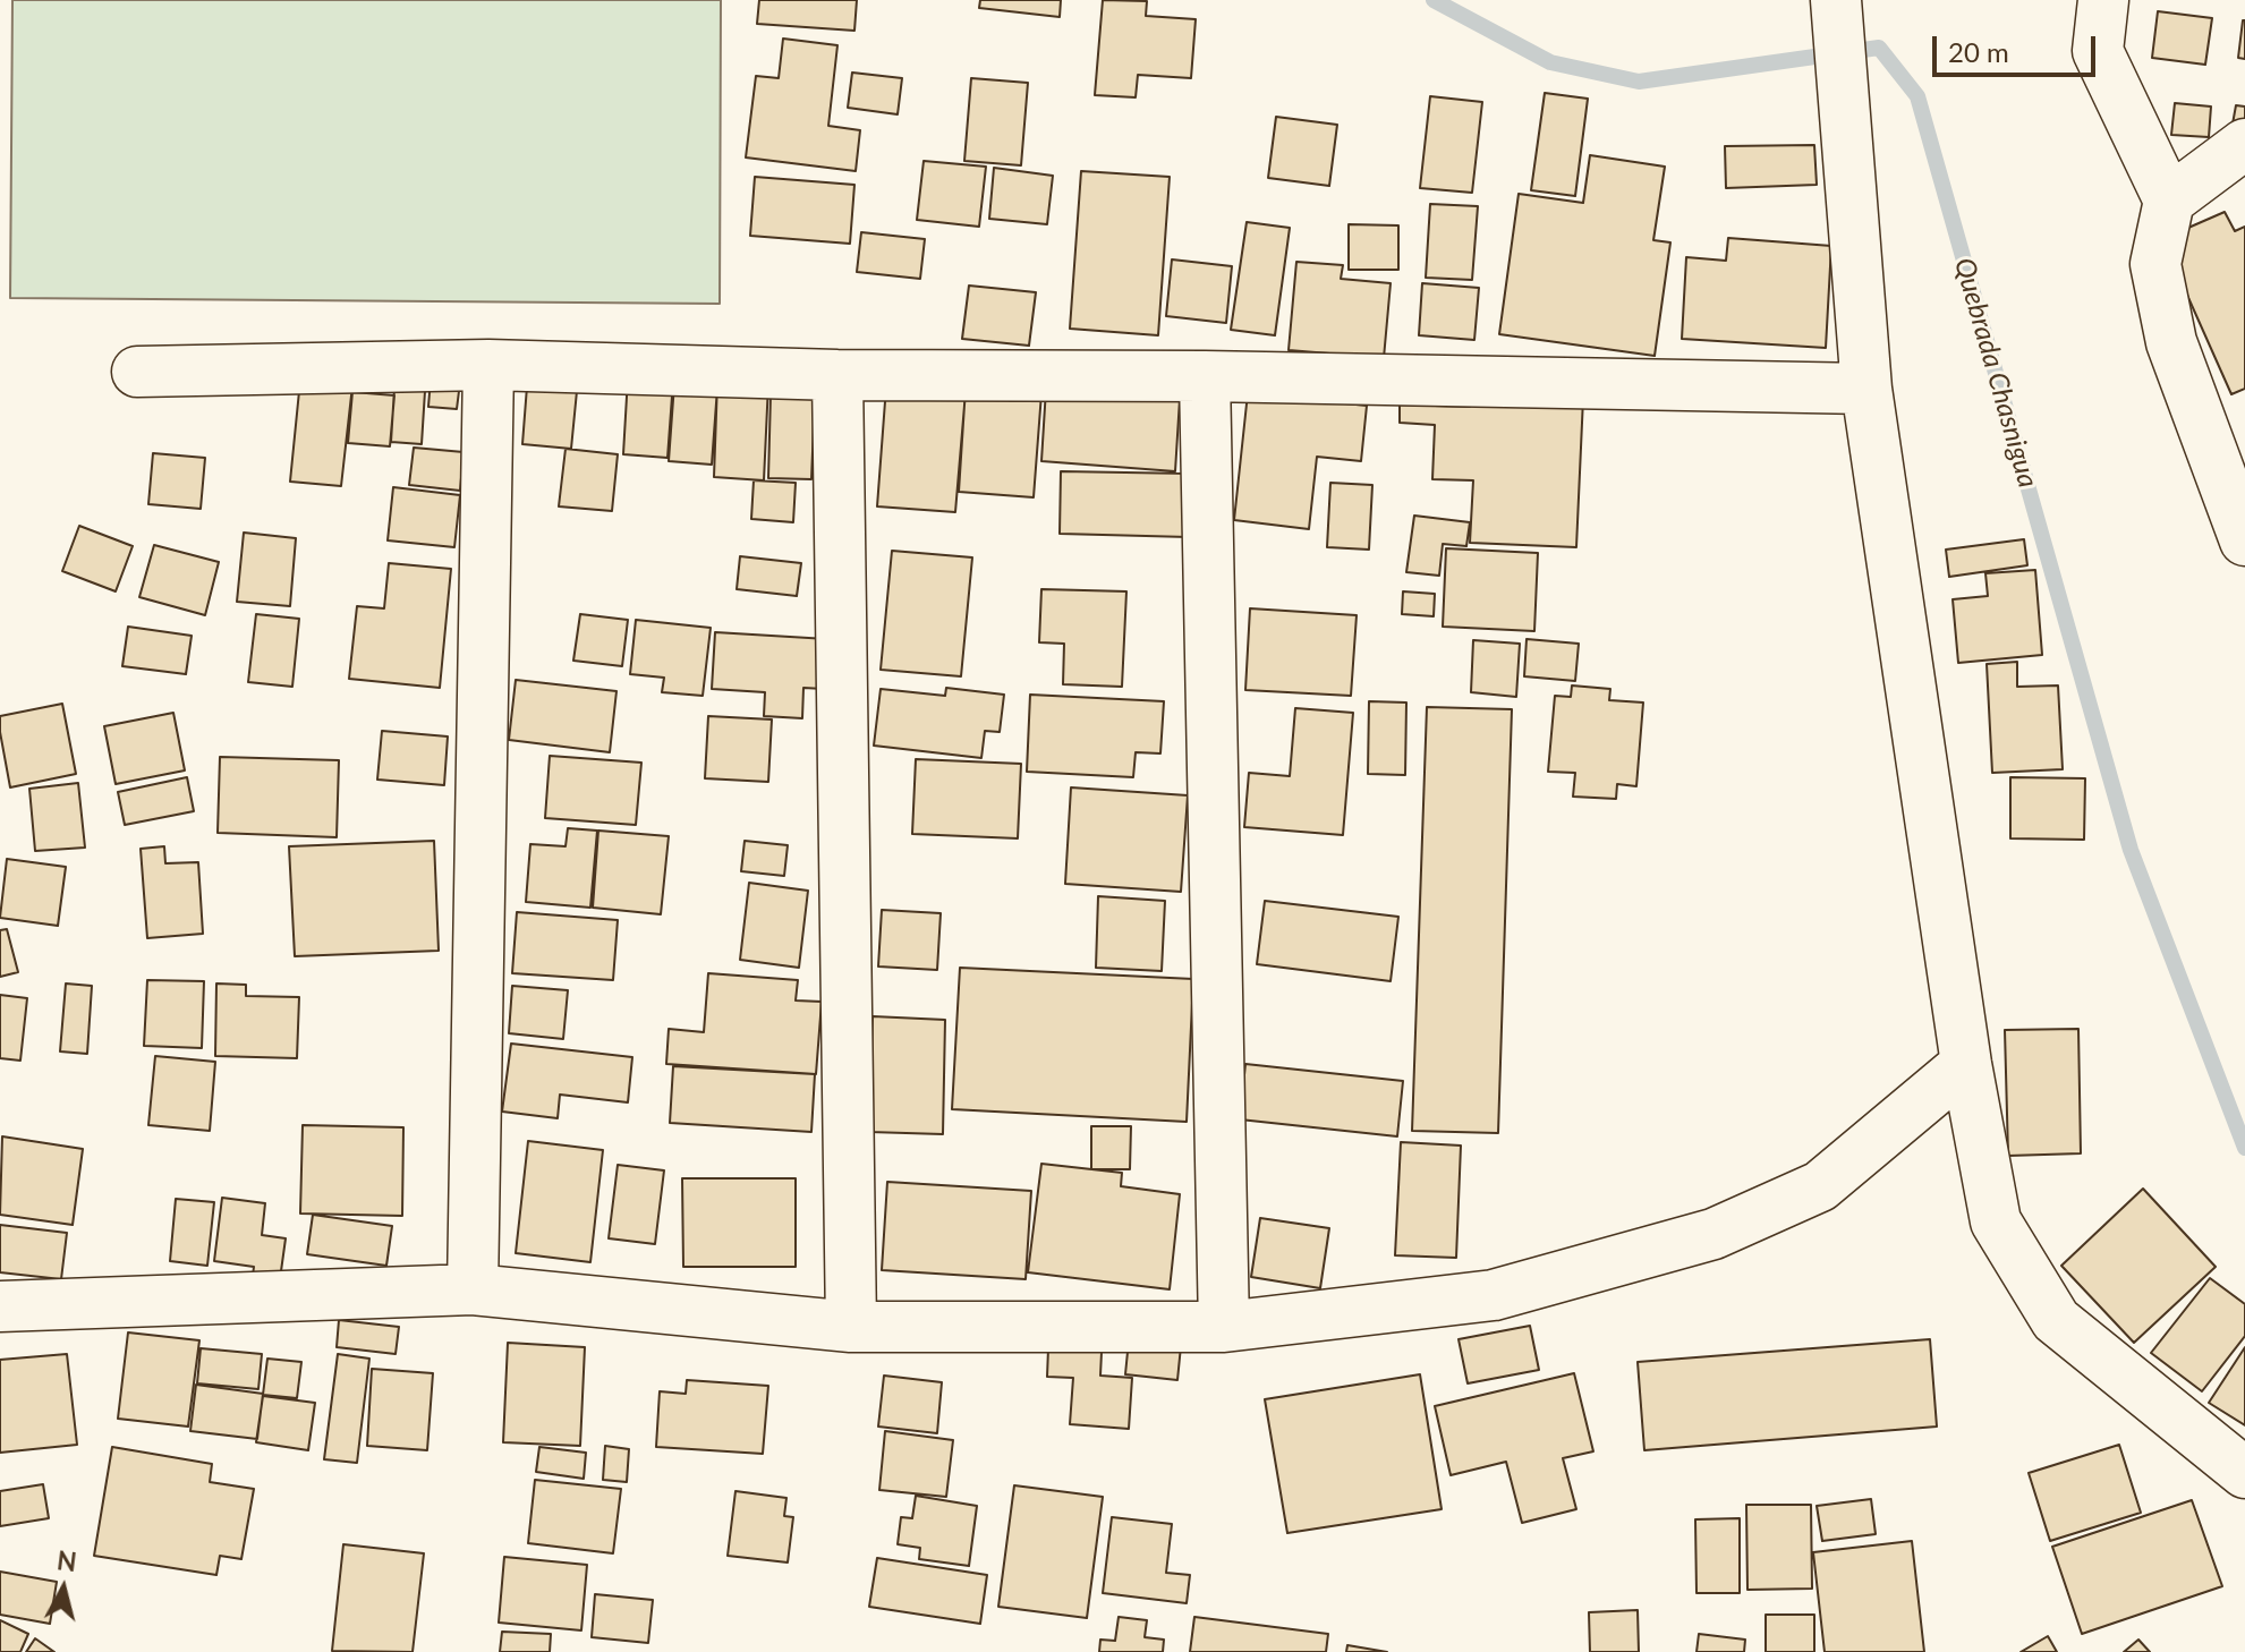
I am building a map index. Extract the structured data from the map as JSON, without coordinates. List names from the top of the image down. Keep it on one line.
{"water":["Quebrada Chasnigua"],"scale_bar":"20 m","north":"top"}
